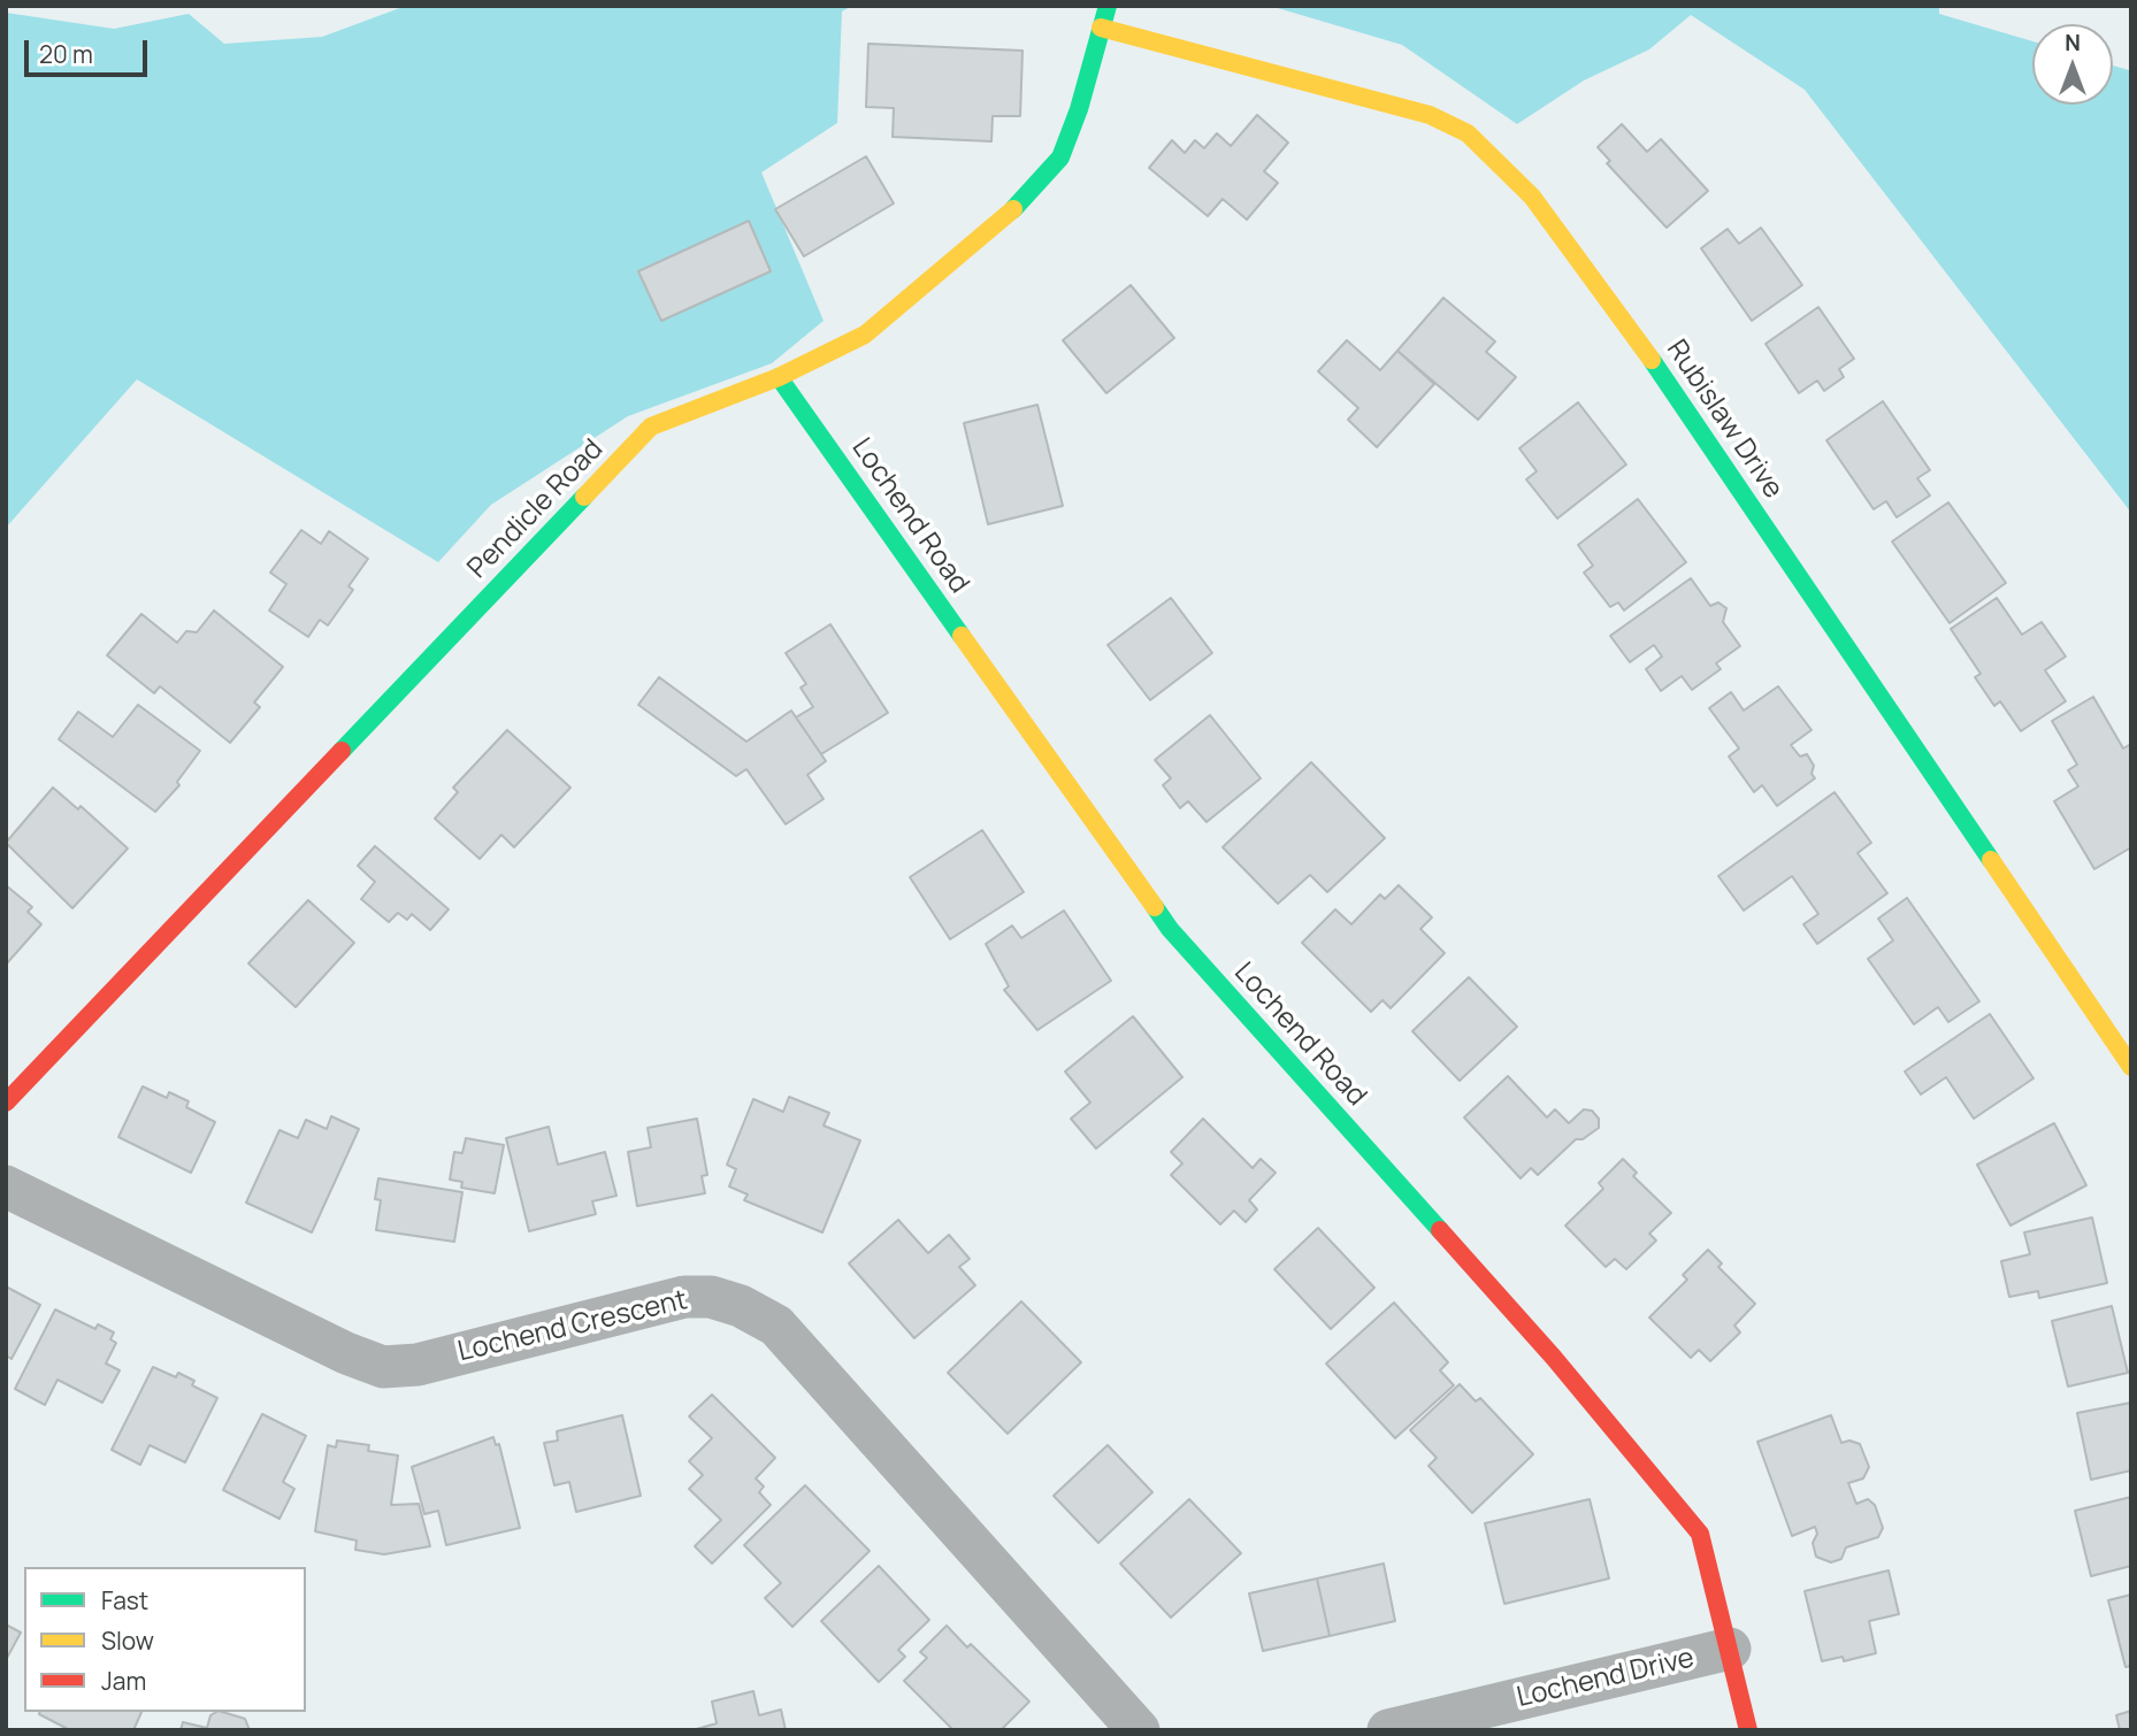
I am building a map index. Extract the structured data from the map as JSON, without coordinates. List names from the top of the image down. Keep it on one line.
{"streets":{"street":["Rubislaw Drive","Pendicle Road","Lochend Road","Lochend Crescent","Lochend Drive"]},"crossings":[["Rubislaw Drive","Pendicle Road"],["Pendicle Road","Lochend Road"],["Lochend Road","Lochend Drive"]],"legend":["Fast","Slow","Jam"],"scale_bar":"20 m","north":"top"}
